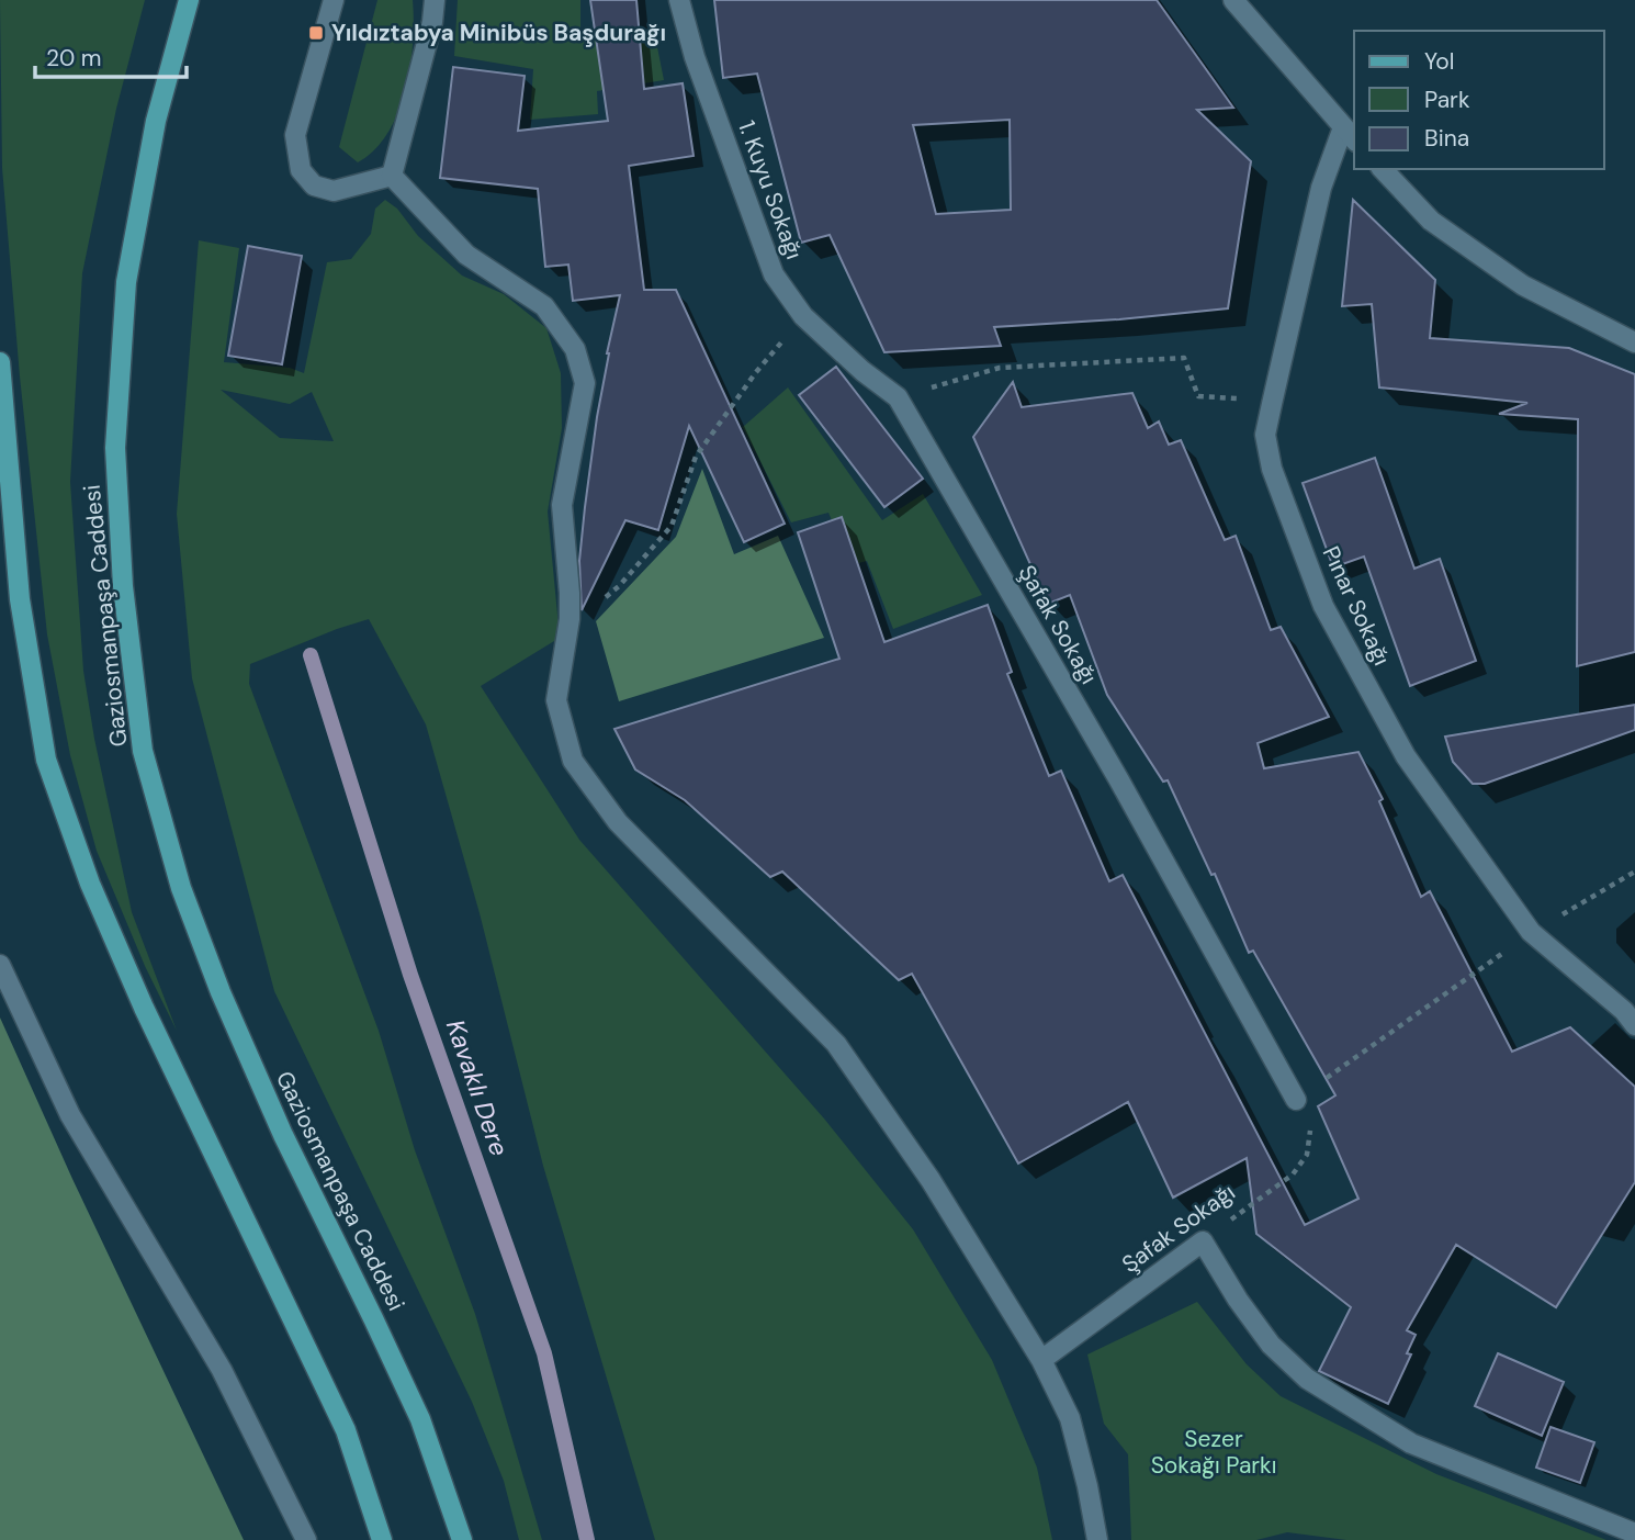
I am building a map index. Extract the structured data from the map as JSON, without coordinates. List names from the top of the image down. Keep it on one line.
{"streets":{"main road":["Gaziosmanpaşa Caddesi"],"street":["1. Kuyu Sokağı","Pınar Sokağı","Şafak Sokağı"]},"crossings":[["1. Kuyu Sokağı","Şafak Sokağı"]],"water":["Kavaklı Dere"],"parks":["Sezer Sokağı Parkı"],"places":{"transit":["Yıldıztabya Minibüs Başdurağı"]},"legend":["Yol","Park","Bina"],"scale_bar":"20 m"}
